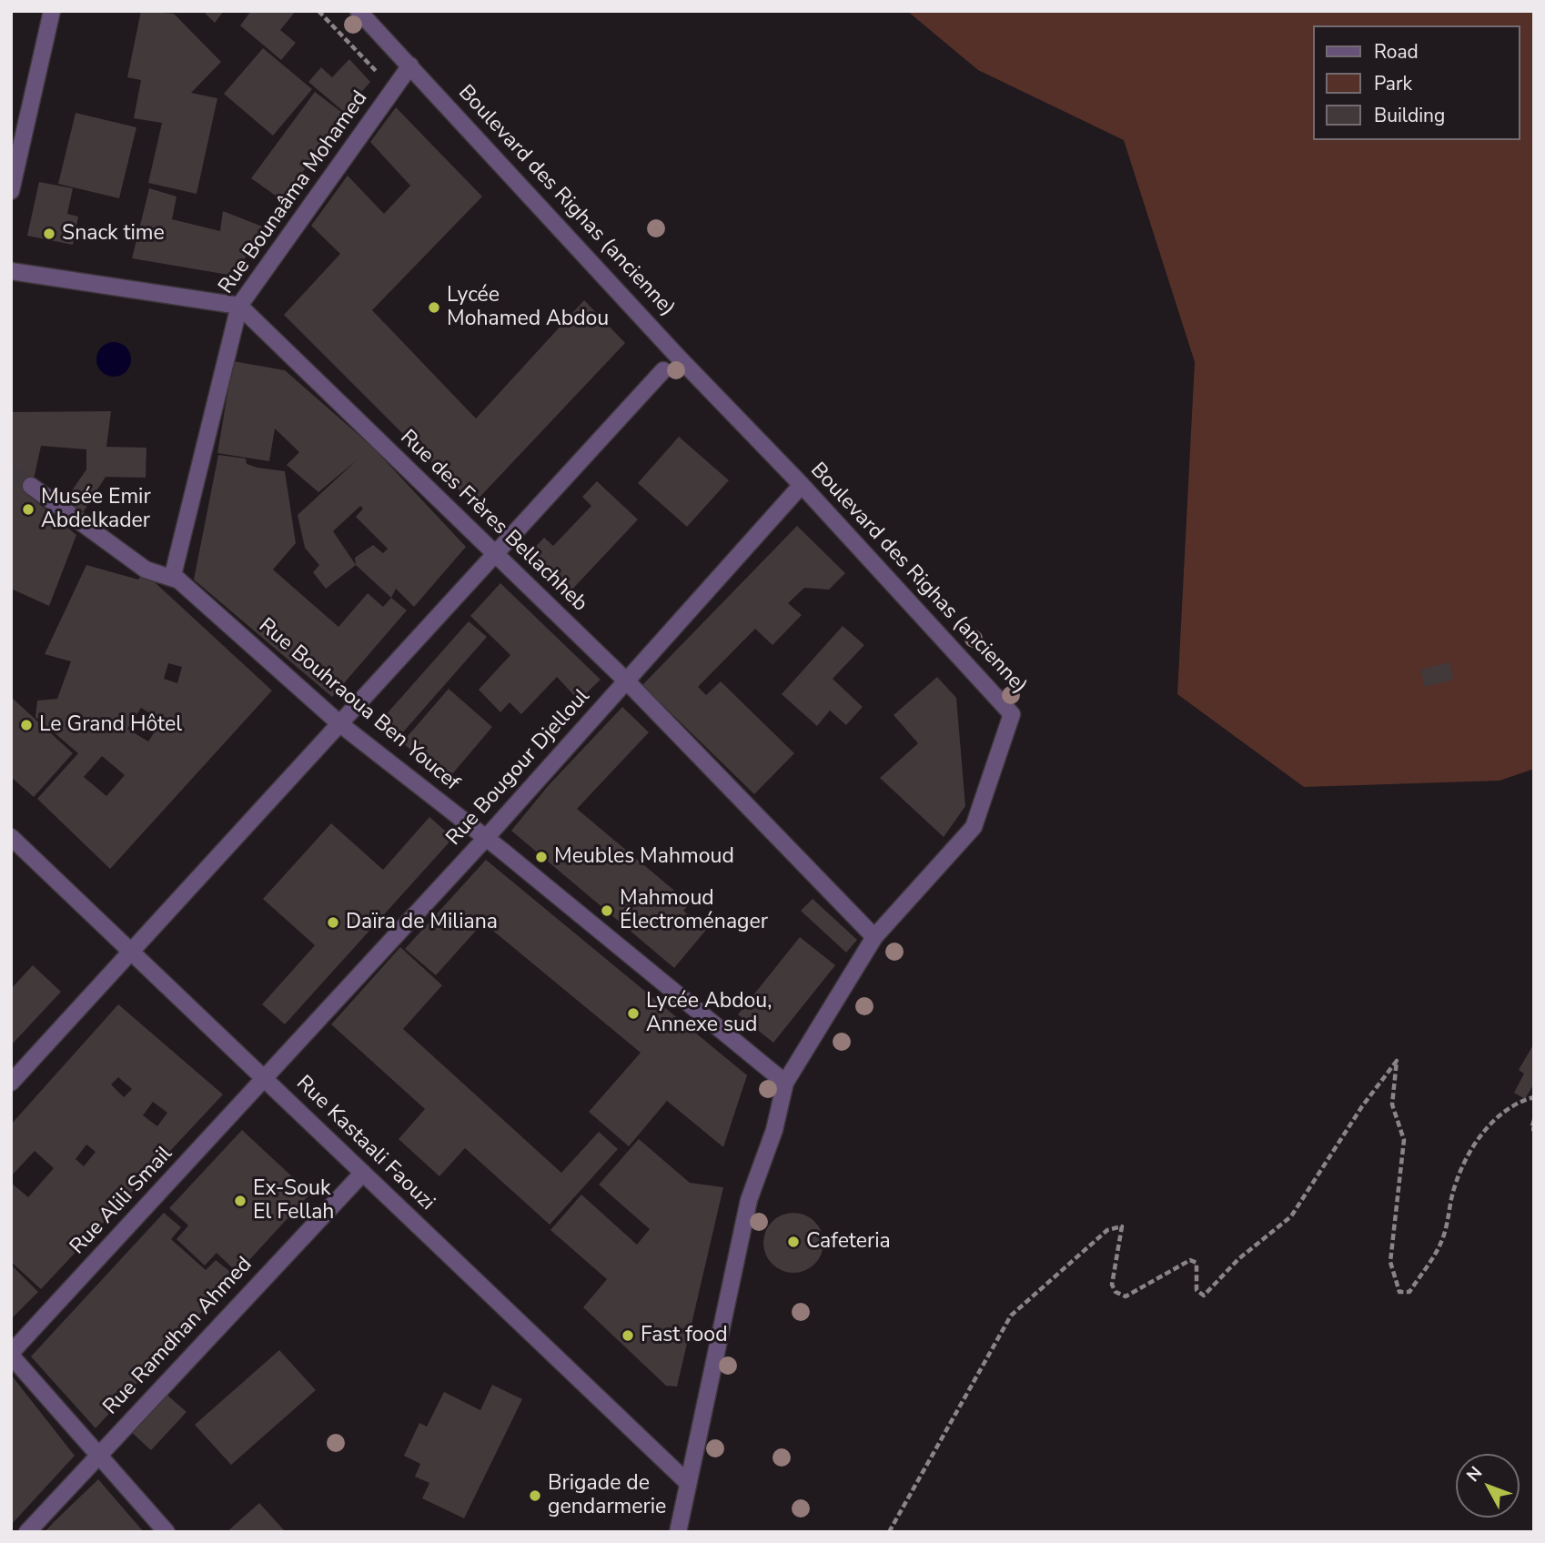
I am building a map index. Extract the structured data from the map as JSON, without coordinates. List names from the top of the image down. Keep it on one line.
{"streets":{"street":["Rue Bounaâma Mohamed","Boulevard des Righas (ancienne)","Rue des Frères Bellachheb","Rue Bouhraoua Ben Youcef","Rue Bougour Djelloul","Rue Kastaali Faouzi","Rue Alili Smail","Rue Ramdhan Ahmed"]},"crossings":[["Rue Bounaâma Mohamed","Boulevard des Righas (ancienne)"],["Rue Bounaâma Mohamed","Rue des Frères Bellachheb"],["Rue Bounaâma Mohamed","Rue Bouhraoua Ben Youcef"],["Boulevard des Righas (ancienne)","Rue des Frères Bellachheb"],["Boulevard des Righas (ancienne)","Rue Bouhraoua Ben Youcef"],["Boulevard des Righas (ancienne)","Rue Bougour Djelloul"],["Boulevard des Righas (ancienne)","Rue Kastaali Faouzi"],["Rue des Frères Bellachheb","Rue Bougour Djelloul"],["Rue Bouhraoua Ben Youcef","Rue Bougour Djelloul"],["Rue Bougour Djelloul","Rue Kastaali Faouzi"],["Rue Bougour Djelloul","Rue Alili Smail"],["Rue Kastaali Faouzi","Rue Alili Smail"],["Rue Kastaali Faouzi","Rue Ramdhan Ahmed"]],"places":["Snack time","Lycée Mohamed Abdou","Musée Emir Abdelkader","Le Grand Hôtel","Meubles Mahmoud","Mahmoud Électroménager","Daïra de Miliana","Lycée Abdou, Annexe sud","Ex-Souk El Fellah","Cafeteria","Fast food","Brigade de gendarmerie"],"legend":["Road","Park","Building"],"north":"top left"}
